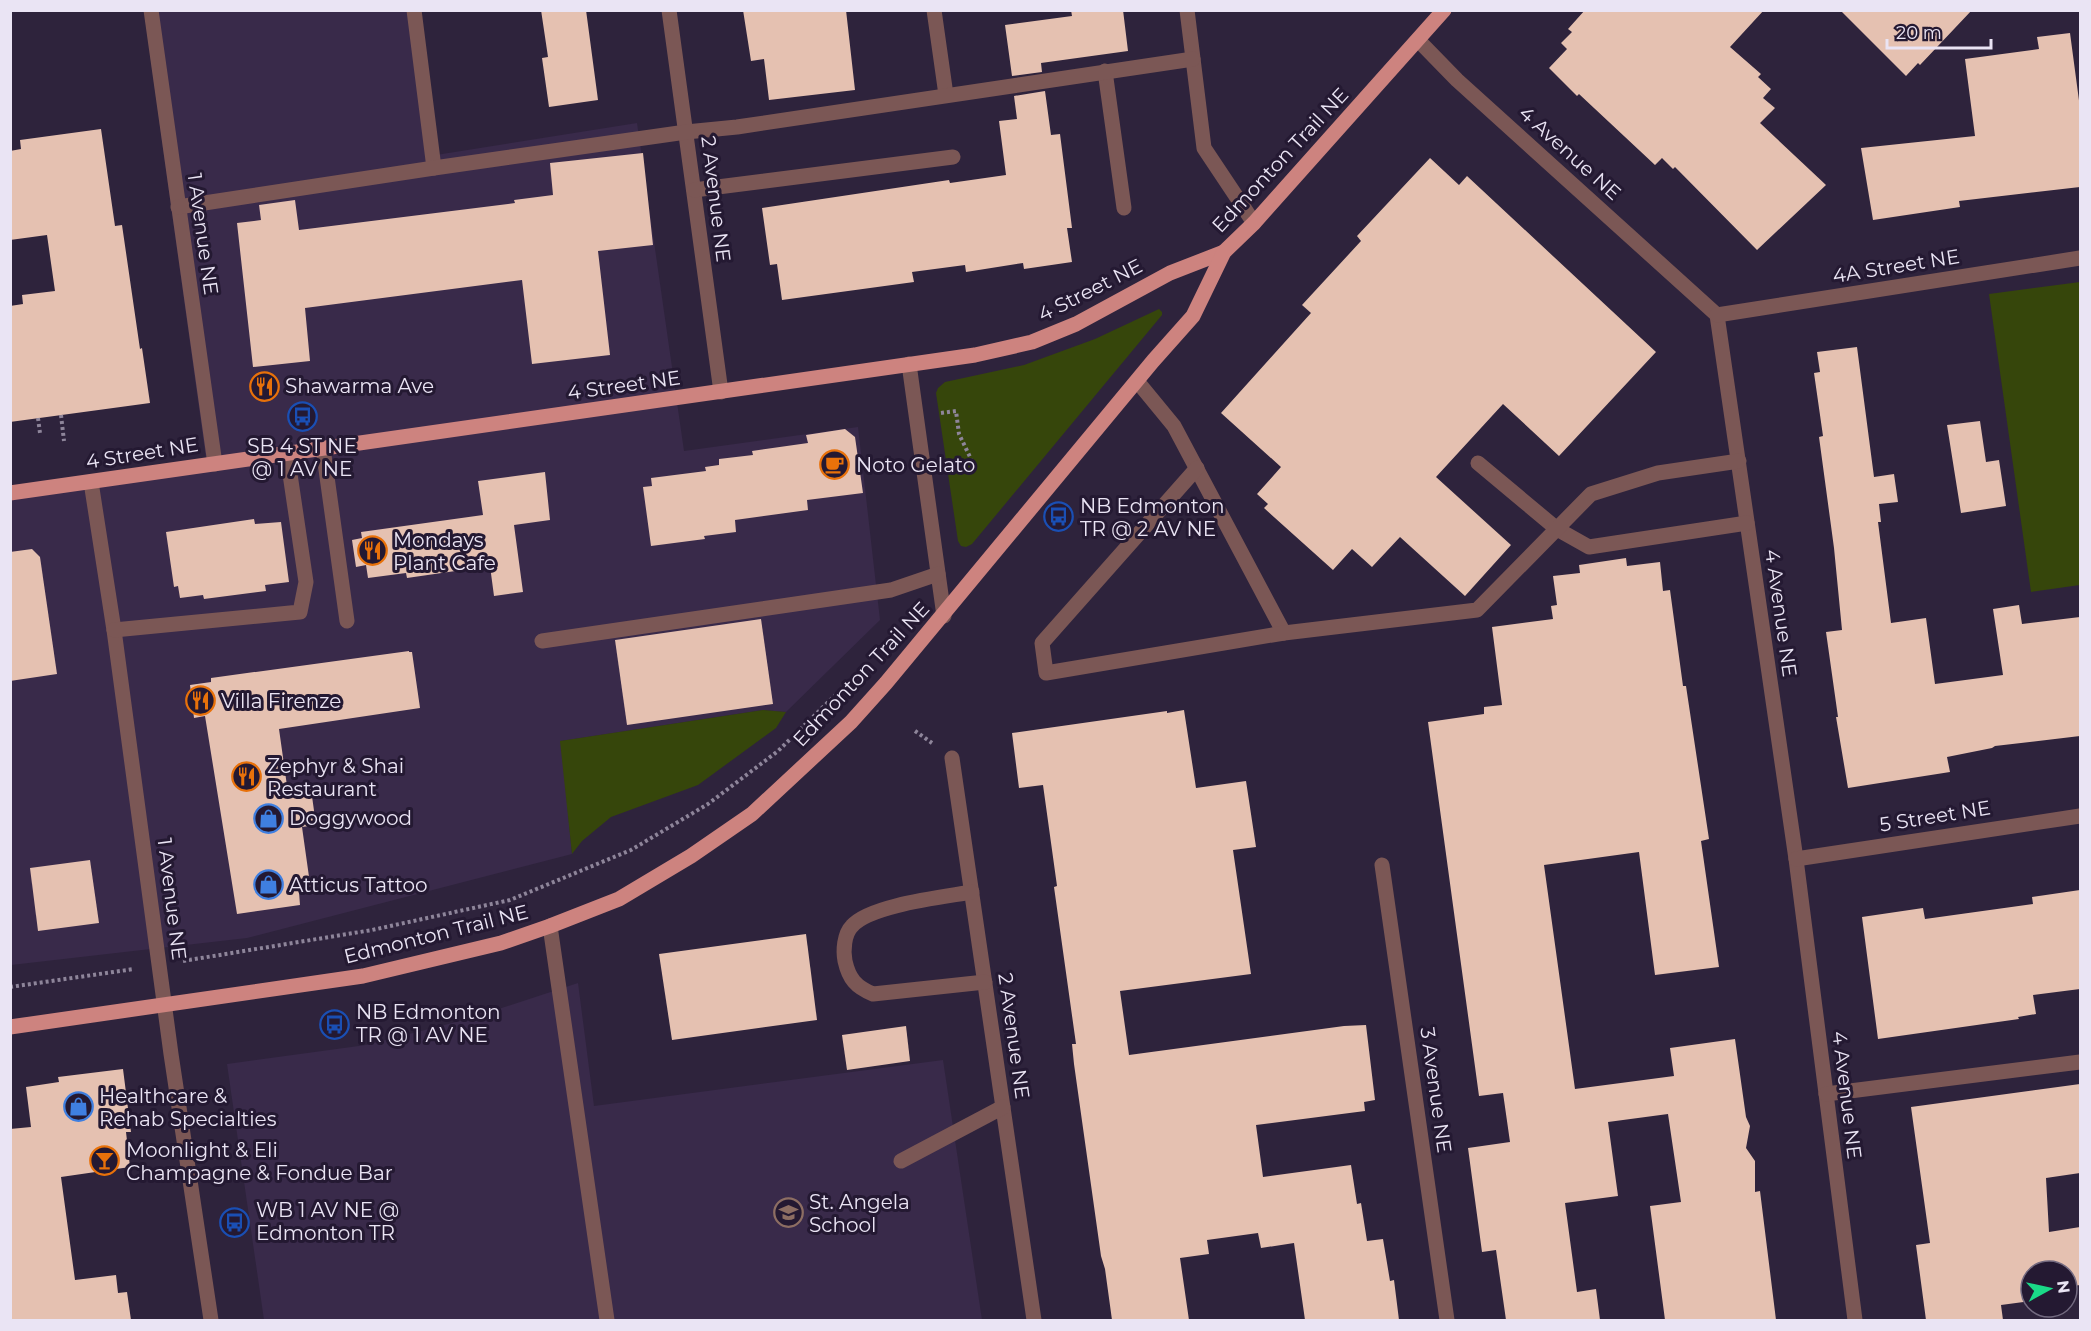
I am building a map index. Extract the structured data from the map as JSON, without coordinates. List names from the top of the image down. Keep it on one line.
{"streets":{"main road":["Edmonton Trail NE","4 Street NE"],"street":["4 Avenue NE","2 Avenue NE","1 Avenue NE","4A Street NE","5 Street NE","3 Avenue NE"]},"crossings":[["4 Avenue NE","Edmonton Trail NE"],["4 Avenue NE","4A Street NE"],["4 Avenue NE","5 Street NE"],["Edmonton Trail NE","1 Avenue NE"],["Edmonton Trail NE","4 Street NE"],["2 Avenue NE","4 Street NE"],["1 Avenue NE","4 Street NE"]],"places":{"restaurant":["Shawarma Ave","Mondays Plant Cafe","Villa Firenze","Zephyr & Shai Restaurant"],"bus stop":["SB 4 ST NE @ 1 AV NE","NB Edmonton TR @ 2 AV NE","NB Edmonton TR @ 1 AV NE","WB 1 AV NE @ Edmonton TR"],"cafe":["Noto Gelato"],"shop":["Doggywood","Atticus Tattoo","Healthcare & Rehab Specialties"],"bar":["Moonlight & Eli Champagne & Fondue Bar"],"school or university":["St. Angela School"]},"scale_bar":"20 m","north":"right"}
